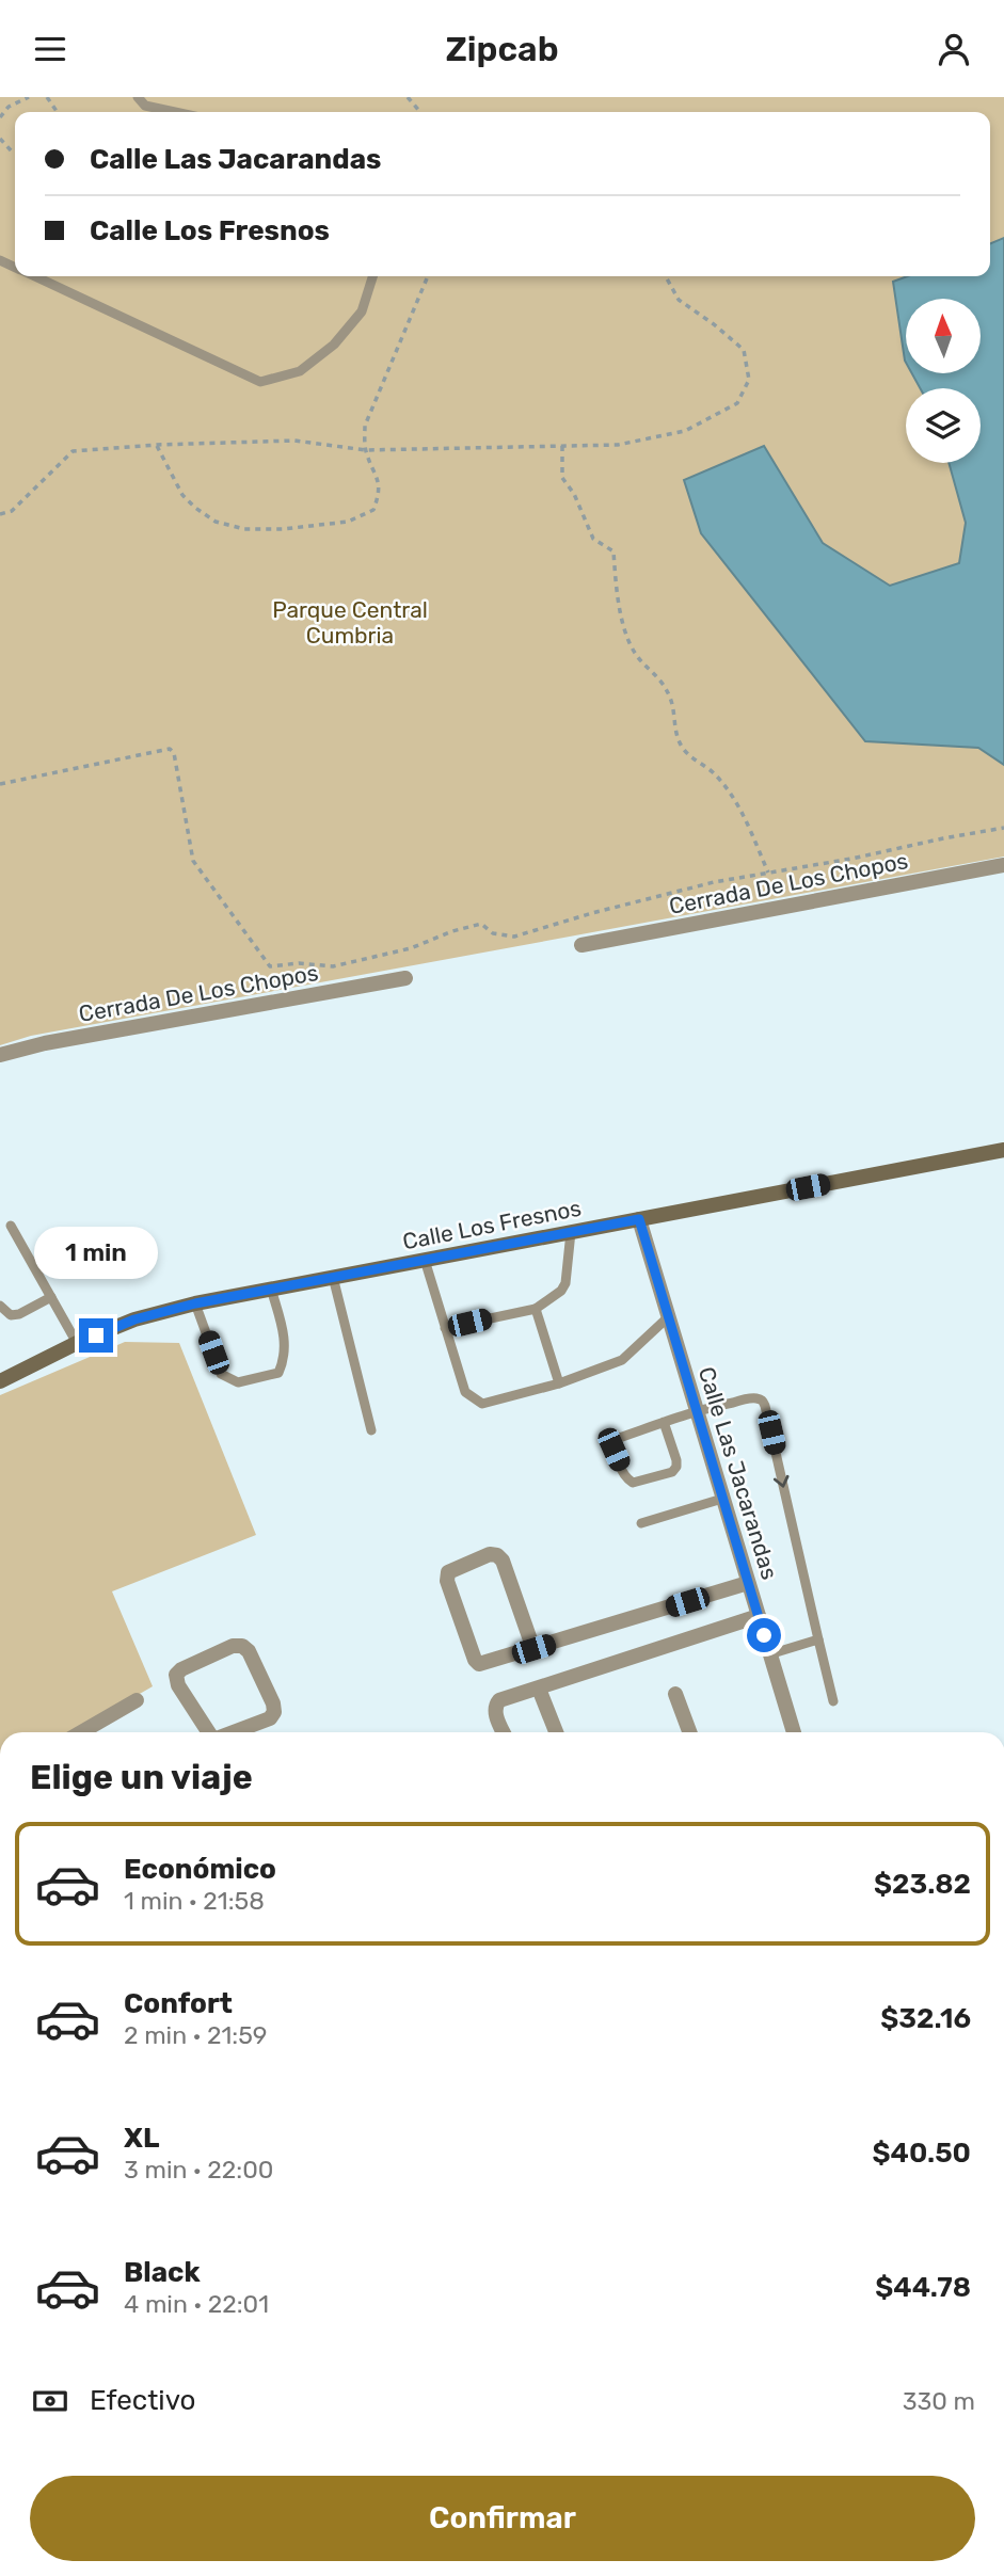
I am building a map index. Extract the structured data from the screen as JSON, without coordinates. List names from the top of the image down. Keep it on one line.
{"streets":{"street":["Cerrada De Los Chopos","Calle Los Fresnos","Calle Las Jacarandas"]},"crossings":[["Calle Los Fresnos","Calle Las Jacarandas"]],"parks":["Parque Central Cumbria"],"north":"top","page":{"header":"Zipcab","banner":["Calle Las Jacarandas","Calle Los Fresnos"],"bubble":"1 min","heading":"Elige un viaje","list":[{"name":"Económico","note":"1 min · 21:58","value":"$23.82"},{"name":"Confort","note":"2 min · 21:59","value":"$32.16"},{"name":"XL","note":"3 min · 22:00","value":"$40.50"},{"name":"Black","note":"4 min · 22:01","value":"$44.78"}],"pay":["Efectivo","330 m"],"buttons":"Confirmar"}}
